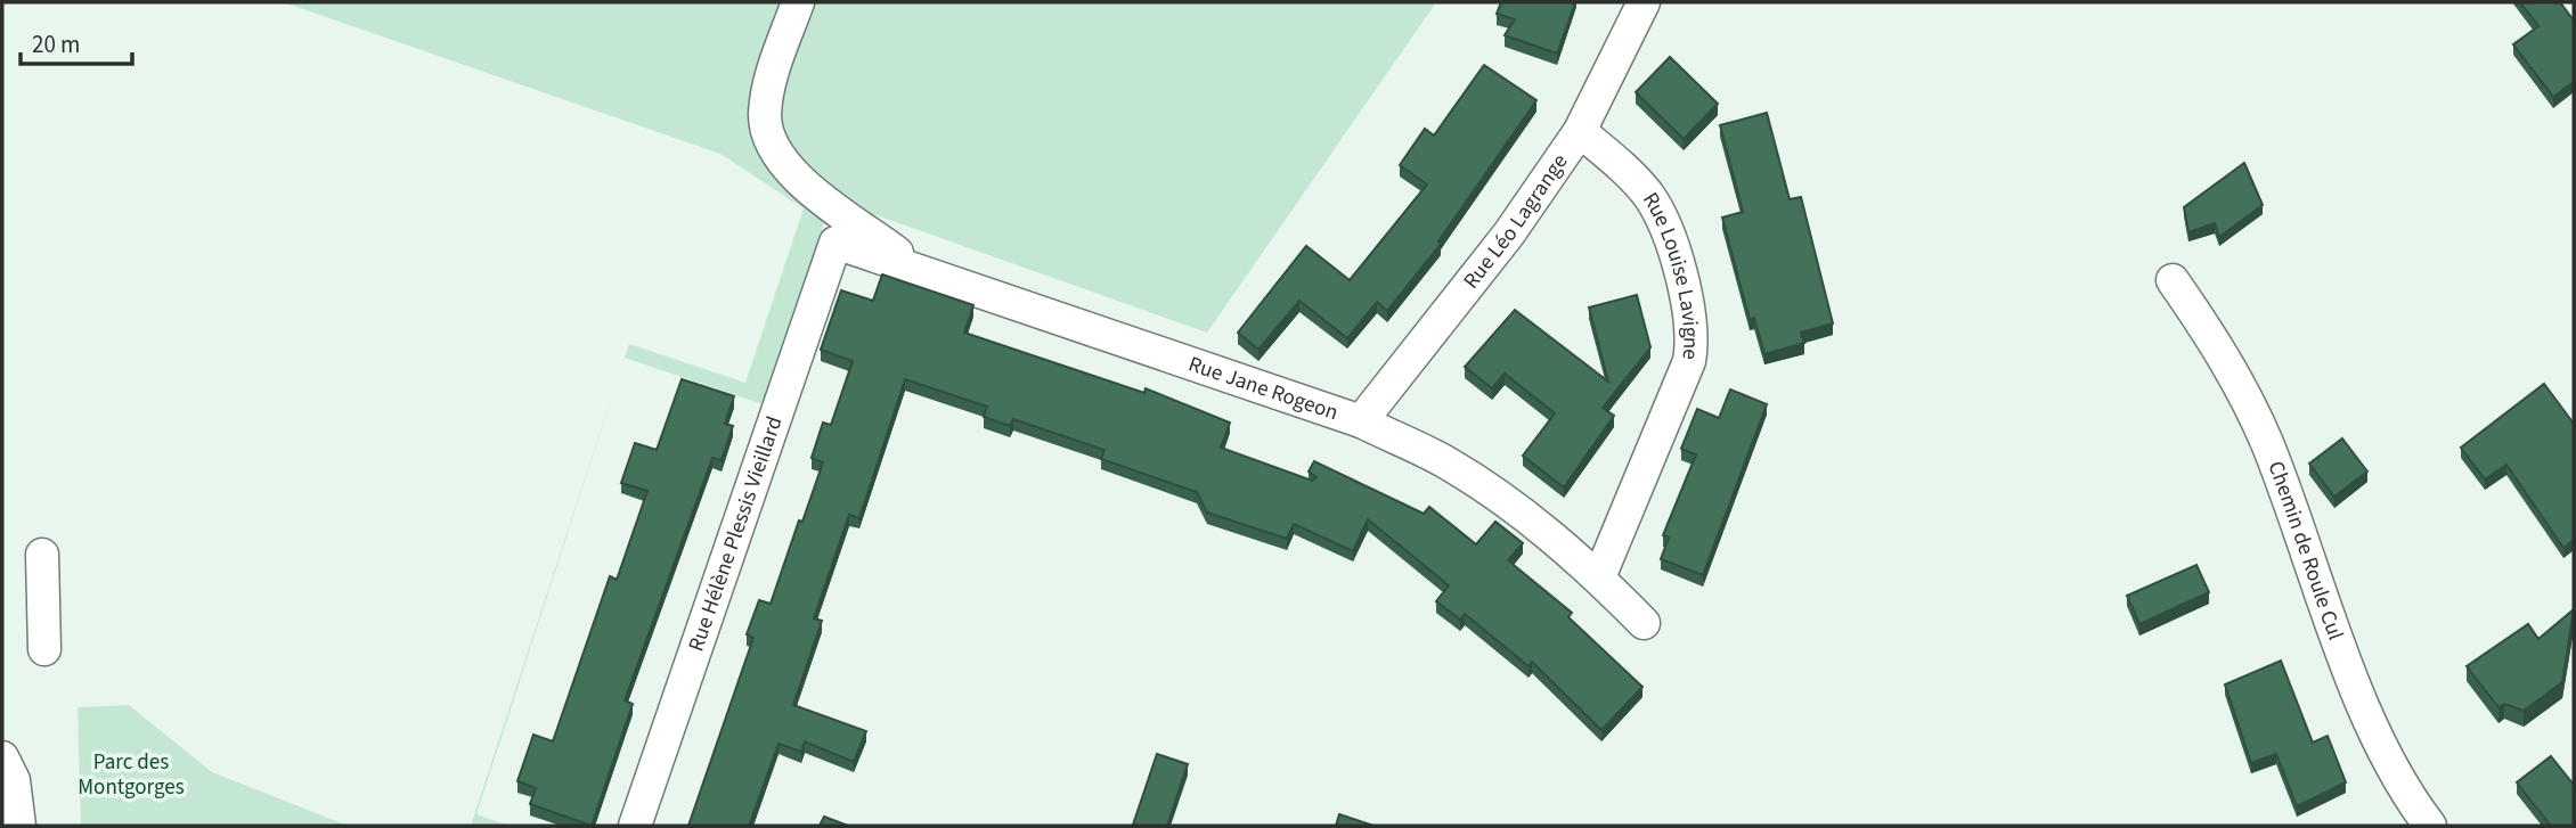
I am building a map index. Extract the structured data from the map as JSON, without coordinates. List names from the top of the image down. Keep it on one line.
{"streets":{"street":["Rue Léo Lagrange","Rue Louise Lavigne","Rue Jane Rogeon","Rue Hélène Plessis Vieillard","Chemin de Roule Cul"]},"crossings":[["Rue Léo Lagrange","Rue Louise Lavigne"],["Rue Léo Lagrange","Rue Jane Rogeon"],["Rue Louise Lavigne","Rue Jane Rogeon"],["Rue Jane Rogeon","Rue Hélène Plessis Vieillard"]],"parks":["Parc des Montgorges"],"scale_bar":"20 m"}
